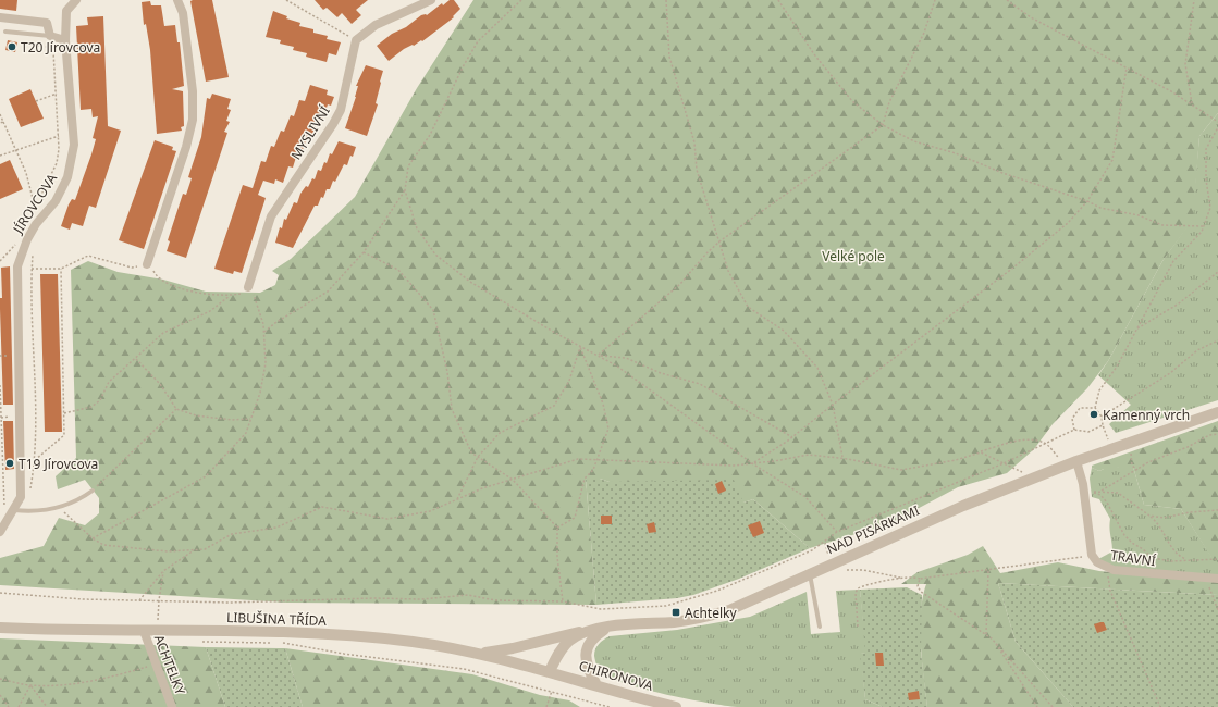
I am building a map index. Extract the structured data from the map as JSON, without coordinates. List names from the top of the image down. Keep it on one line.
{"streets":{"street":["MYSLIVNÍ","JÍROVCOVA","NAD PISÁRKAMI","TRAVNÍ","LIBUŠINA TŘÍDA","ACHTELKY","CHIRONOVA"]},"crossings":[["NAD PISÁRKAMI","TRAVNÍ"],["NAD PISÁRKAMI","LIBUŠINA TŘÍDA"],["NAD PISÁRKAMI","CHIRONOVA"],["LIBUŠINA TŘÍDA","ACHTELKY"],["LIBUŠINA TŘÍDA","CHIRONOVA"]],"parks":["Velké pole"],"places":{"other":["T20 Jírovcova","Kamenný vrch","T19 Jírovcova"],"transit":["Achtelky"]}}
